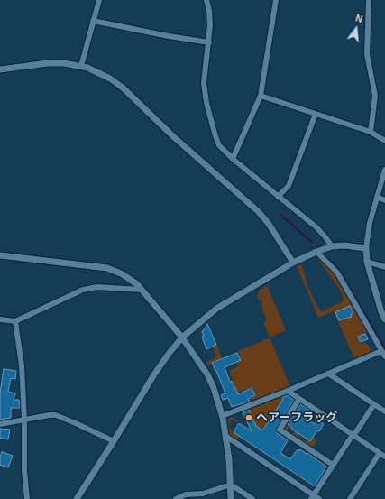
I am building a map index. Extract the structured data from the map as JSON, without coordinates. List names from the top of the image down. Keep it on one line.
{"places":["ヘアーフラッグ"],"north":"top"}
